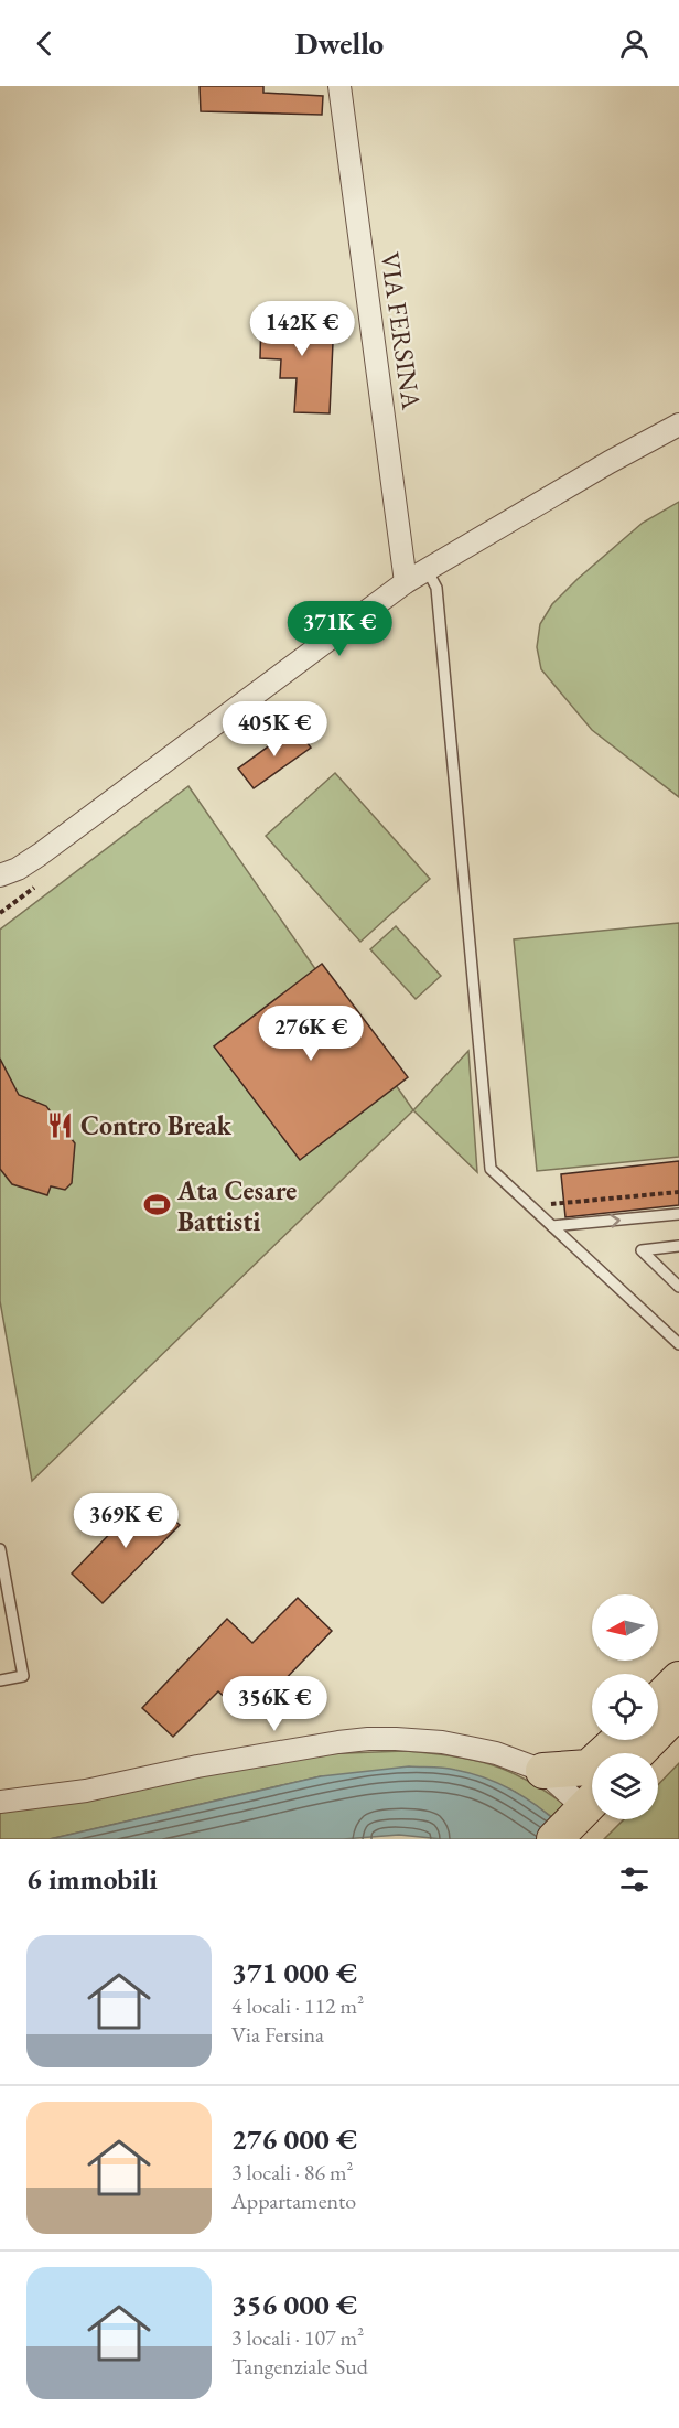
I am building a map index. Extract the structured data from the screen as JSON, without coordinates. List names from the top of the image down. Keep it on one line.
{"streets":{"street":["VIA FERSINA"]},"places":{"restaurant":["Contro Break"],"sports":["Ata Cesare Battisti"]},"north":"left","page":{"header":"Dwello","price":["142K €","371K €","405K €","276K €","369K €","356K €"],"heading":"6 immobili","list":[{"name":"371 000 €","note":"4 locali · 112 m² · Via Fersina"},{"name":"276 000 €","note":"3 locali · 86 m² · Appartamento"},{"name":"356 000 €","note":"3 locali · 107 m² · Tangenziale Sud"}]}}
